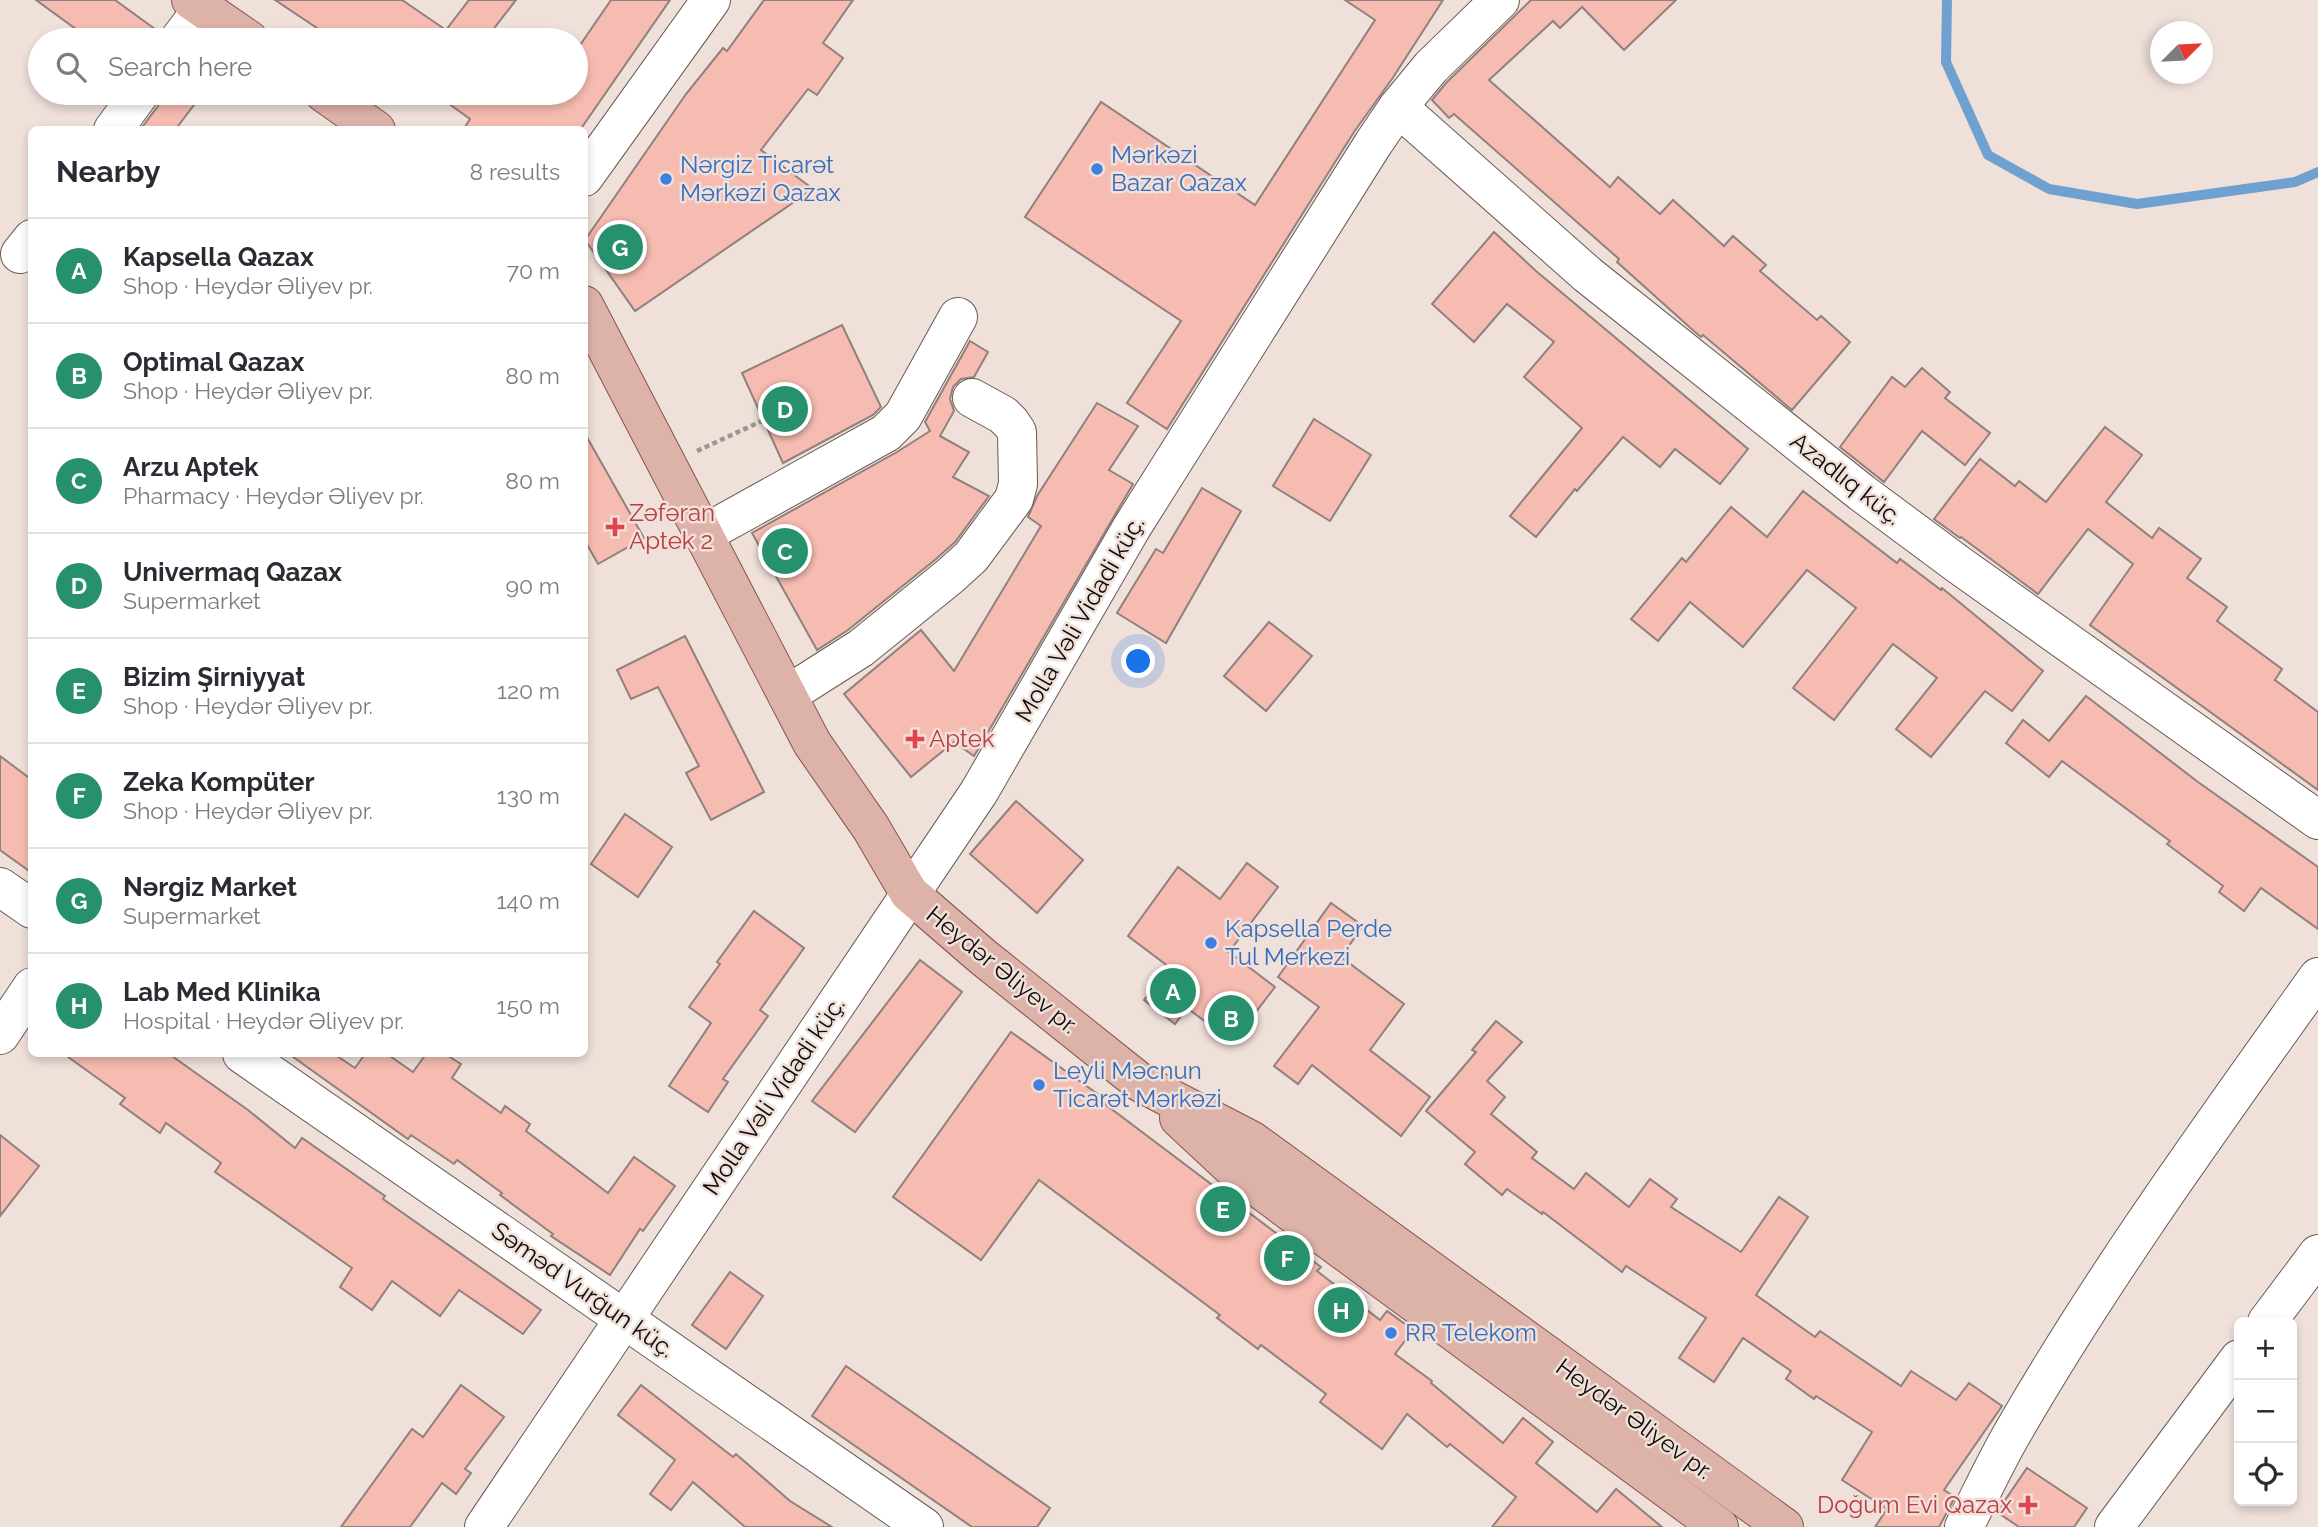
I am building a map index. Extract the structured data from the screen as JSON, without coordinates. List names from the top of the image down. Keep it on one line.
{"streets":{"main road":["Heydər Əliyev pr."],"street":["Azadlıq küç.","Molla Vəli Vidadi küç.","Səməd Vurğun küç."]},"crossings":[["Azadlıq küç.","Molla Vəli Vidadi küç."],["Molla Vəli Vidadi küç.","Heydər Əliyev pr."],["Molla Vəli Vidadi küç.","Səməd Vurğun küç."]],"places":{"other":["Mərkəzi Bazar Qazax","Nərgiz Ticarət Mərkəzi Qazax","Kapsella Perde Tul Merkezi","Leyli Məcnun Ticarət Mərkəzi","RR Telekom"],"health":["Zəfəran Aptek 2","Aptek","Doğum Evi Qazax"]},"north":"top right","page":{"search":"Search here","heading":["Nearby","8 results"],"list":[{"mark":"A","name":"Kapsella Qazax","note":"Shop · Heydər Əliyev pr.","value":"70 m"},{"mark":"B","name":"Optimal Qazax","note":"Shop · Heydər Əliyev pr.","value":"80 m"},{"mark":"C","name":"Arzu Aptek","note":"Pharmacy · Heydər Əliyev pr.","value":"80 m"},{"mark":"D","name":"Univermaq Qazax","note":"Supermarket","value":"90 m"},{"mark":"E","name":"Bizim Şirniyyat","note":"Shop · Heydər Əliyev pr.","value":"120 m"},{"mark":"F","name":"Zeka Kompüter","note":"Shop · Heydər Əliyev pr.","value":"130 m"},{"mark":"G","name":"Nərgiz Market","note":"Supermarket","value":"140 m"},{"mark":"H","name":"Lab Med Klinika","note":"Hospital · Heydər Əliyev pr.","value":"150 m"}],"pins":["G","D","C","A","B","E","F","H"],"map_buttons":["+","−"]}}
